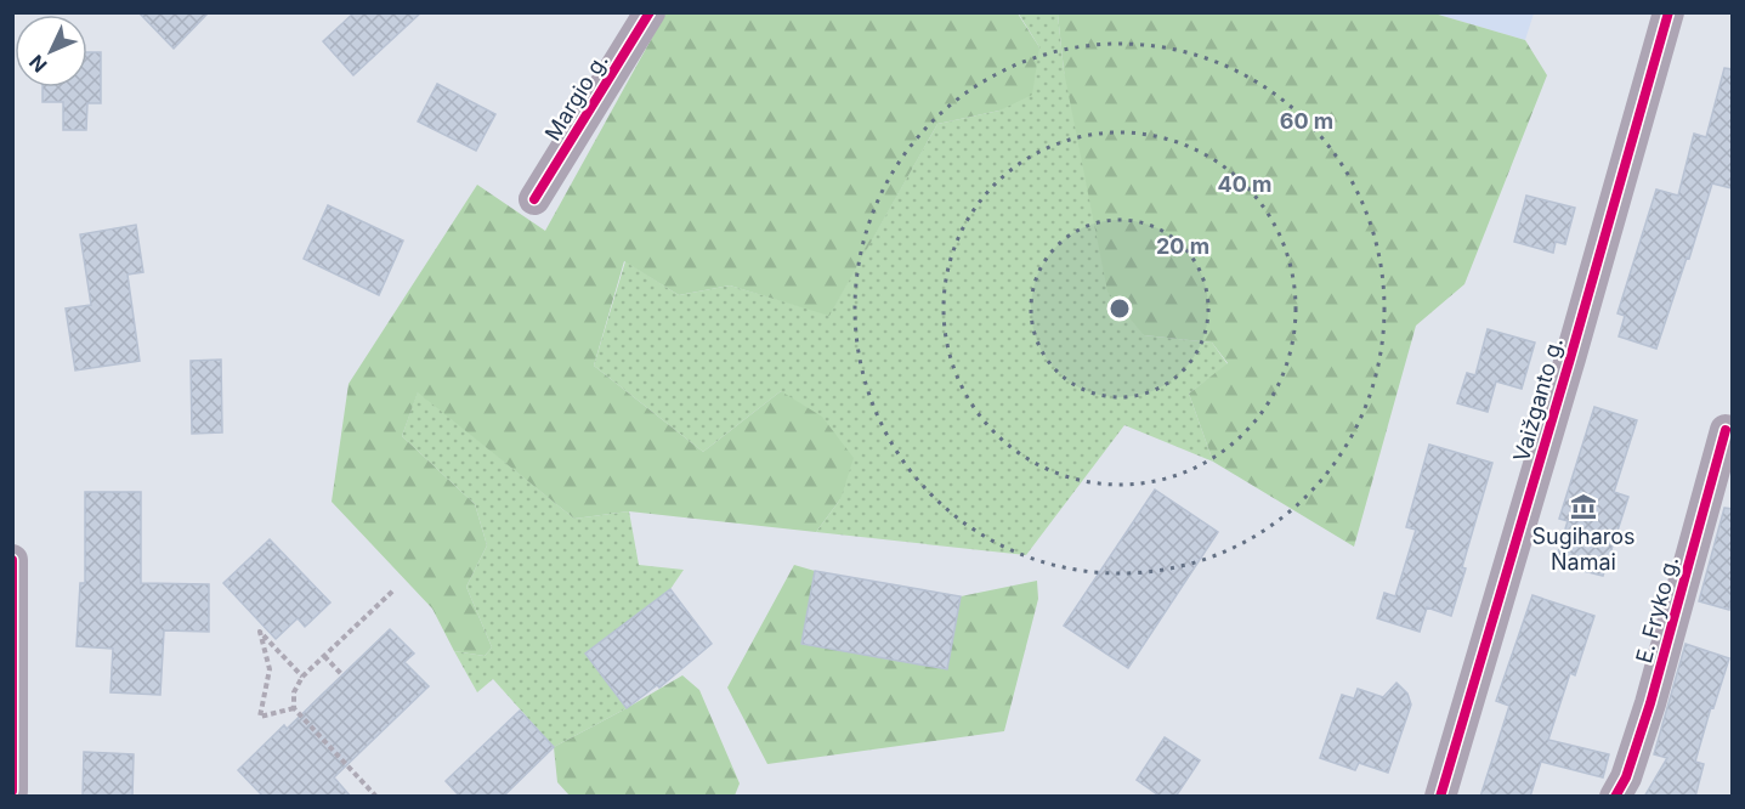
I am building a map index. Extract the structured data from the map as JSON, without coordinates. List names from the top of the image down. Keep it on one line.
{"streets":{"street":["Margio g.","Vaižganto g.","E. Fryko g."]},"places":{"museum":["Sugiharos Namai"]},"north":"bottom left","rings":["60 m","40 m","20 m"]}
